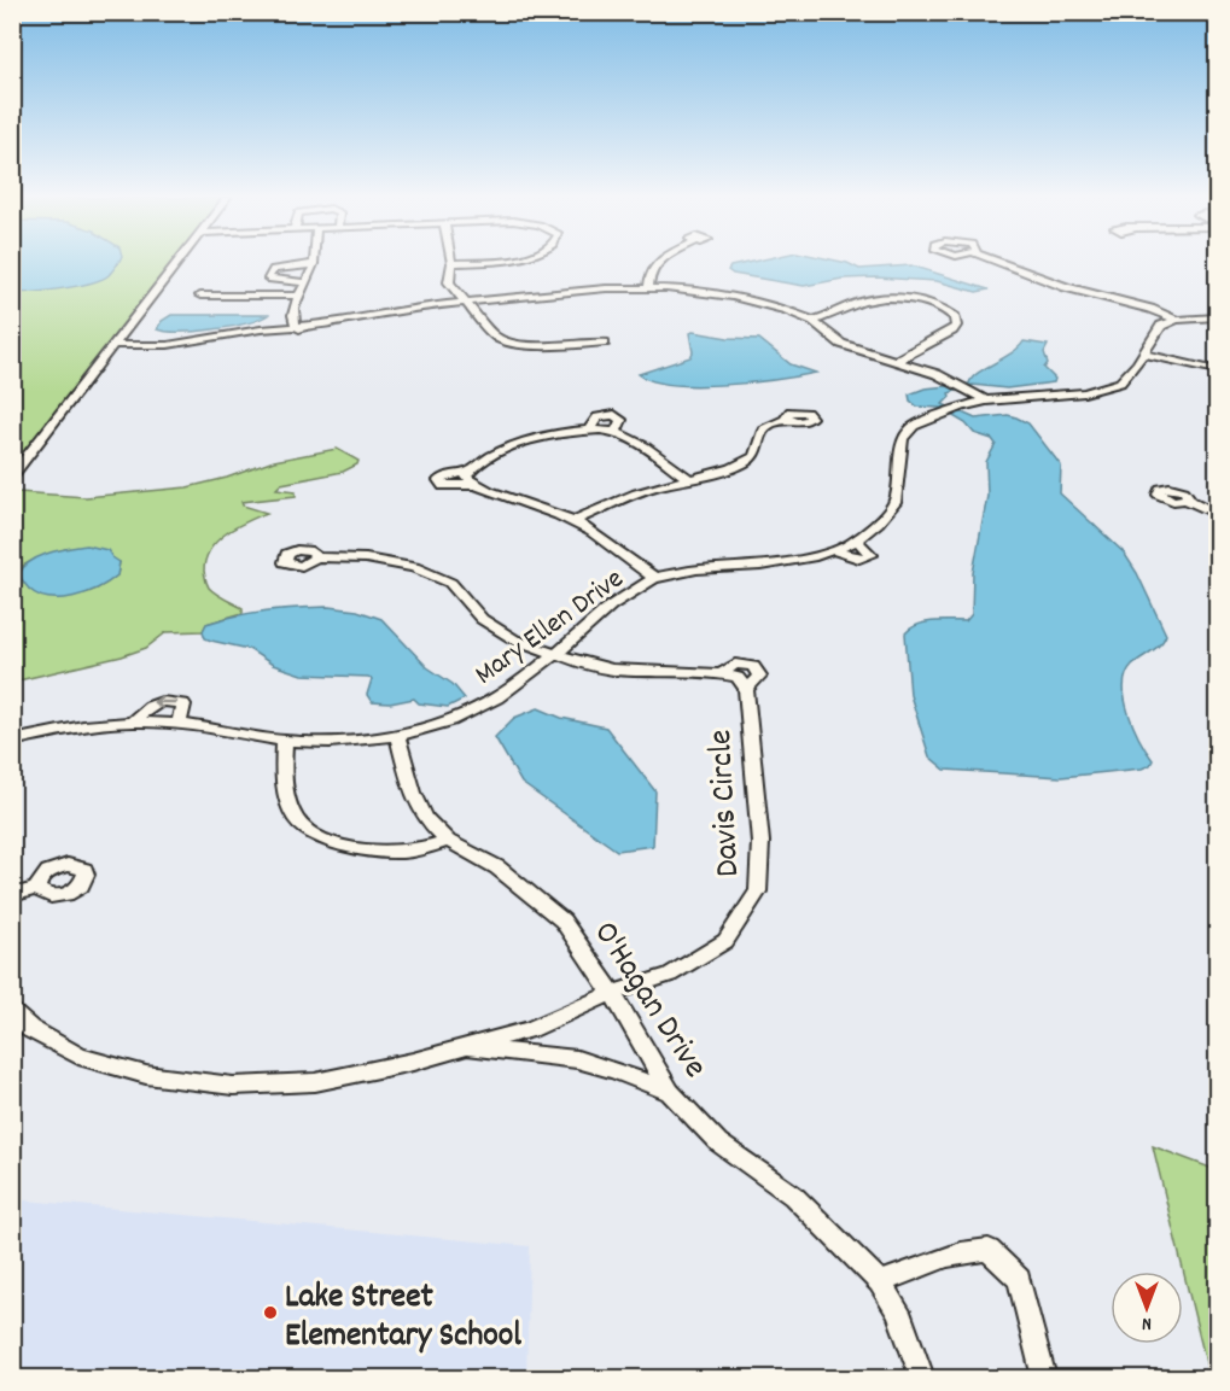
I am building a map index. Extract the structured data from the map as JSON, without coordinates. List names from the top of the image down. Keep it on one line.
{"streets":{"street":["Mary Ellen Drive","Davis Circle","O'Hagan Drive"]},"crossings":[["Mary Ellen Drive","Davis Circle"],["Mary Ellen Drive","O'Hagan Drive"],["Davis Circle","O'Hagan Drive"]],"places":["Lake Street Elementary School"],"north":"bottom"}
